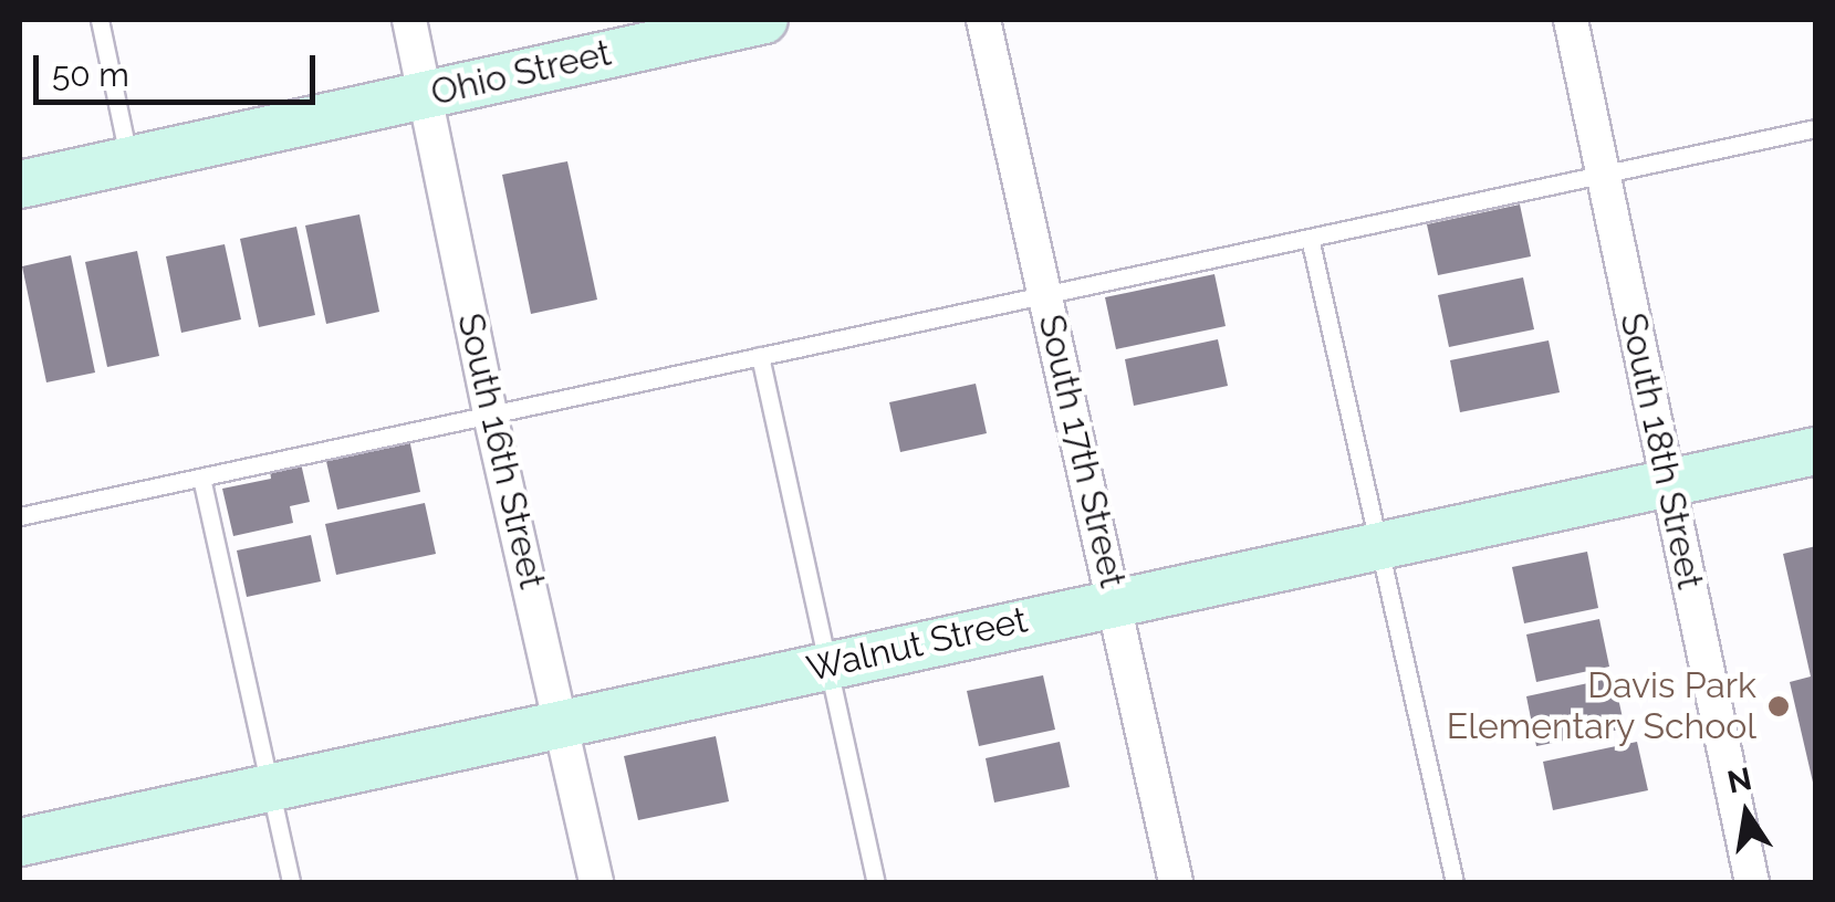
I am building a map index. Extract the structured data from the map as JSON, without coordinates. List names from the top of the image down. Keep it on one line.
{"streets":{"street":["Ohio Street","South 16th Street","South 17th Street","South 18th Street","Walnut Street"]},"crossings":[["Ohio Street","South 16th Street"],["South 16th Street","Walnut Street"],["South 17th Street","Walnut Street"],["South 18th Street","Walnut Street"]],"places":["Davis Park Elementary School"],"scale_bar":"50 m","north":"top"}
